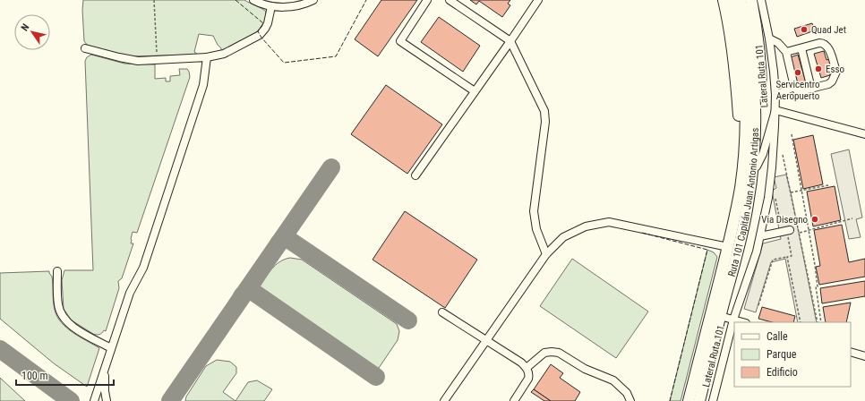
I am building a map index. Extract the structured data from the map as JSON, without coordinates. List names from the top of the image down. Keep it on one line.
{"streets":{"highway":["Ruta 101 Capitán Juan Antonio Artigas"],"street":["Lateral Ruta 101"]},"places":["Quad Jet","Esso","Servicentro Aeropuerto","Via Disegno"],"legend":["Calle","Parque","Edificio"],"scale_bar":"100 m","north":"top left"}
